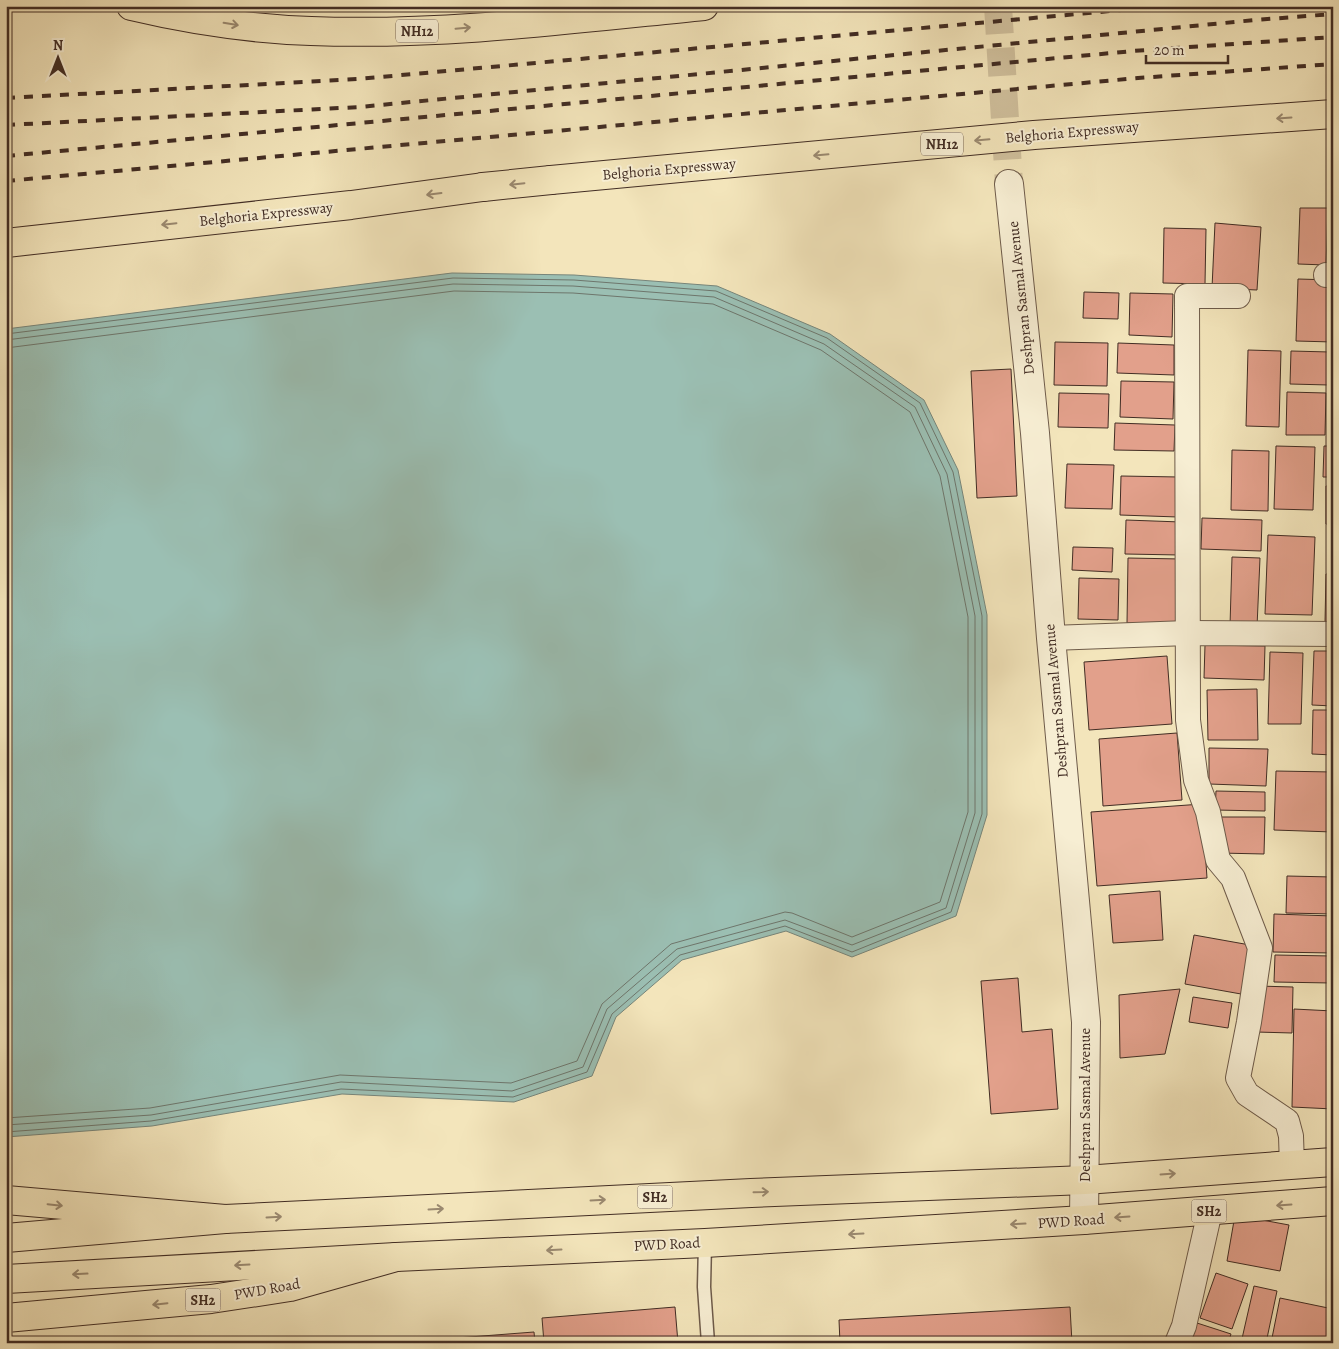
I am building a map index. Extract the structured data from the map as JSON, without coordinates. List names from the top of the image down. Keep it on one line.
{"streets":{"main road":["NH12","Belghoria Expressway","SH2","PWD Road"],"street":["Deshpran Sasmal Avenue"]},"crossings":[["Deshpran Sasmal Avenue","SH2"],["Deshpran Sasmal Avenue","PWD Road"]],"scale_bar":"20 m","north":"top"}
